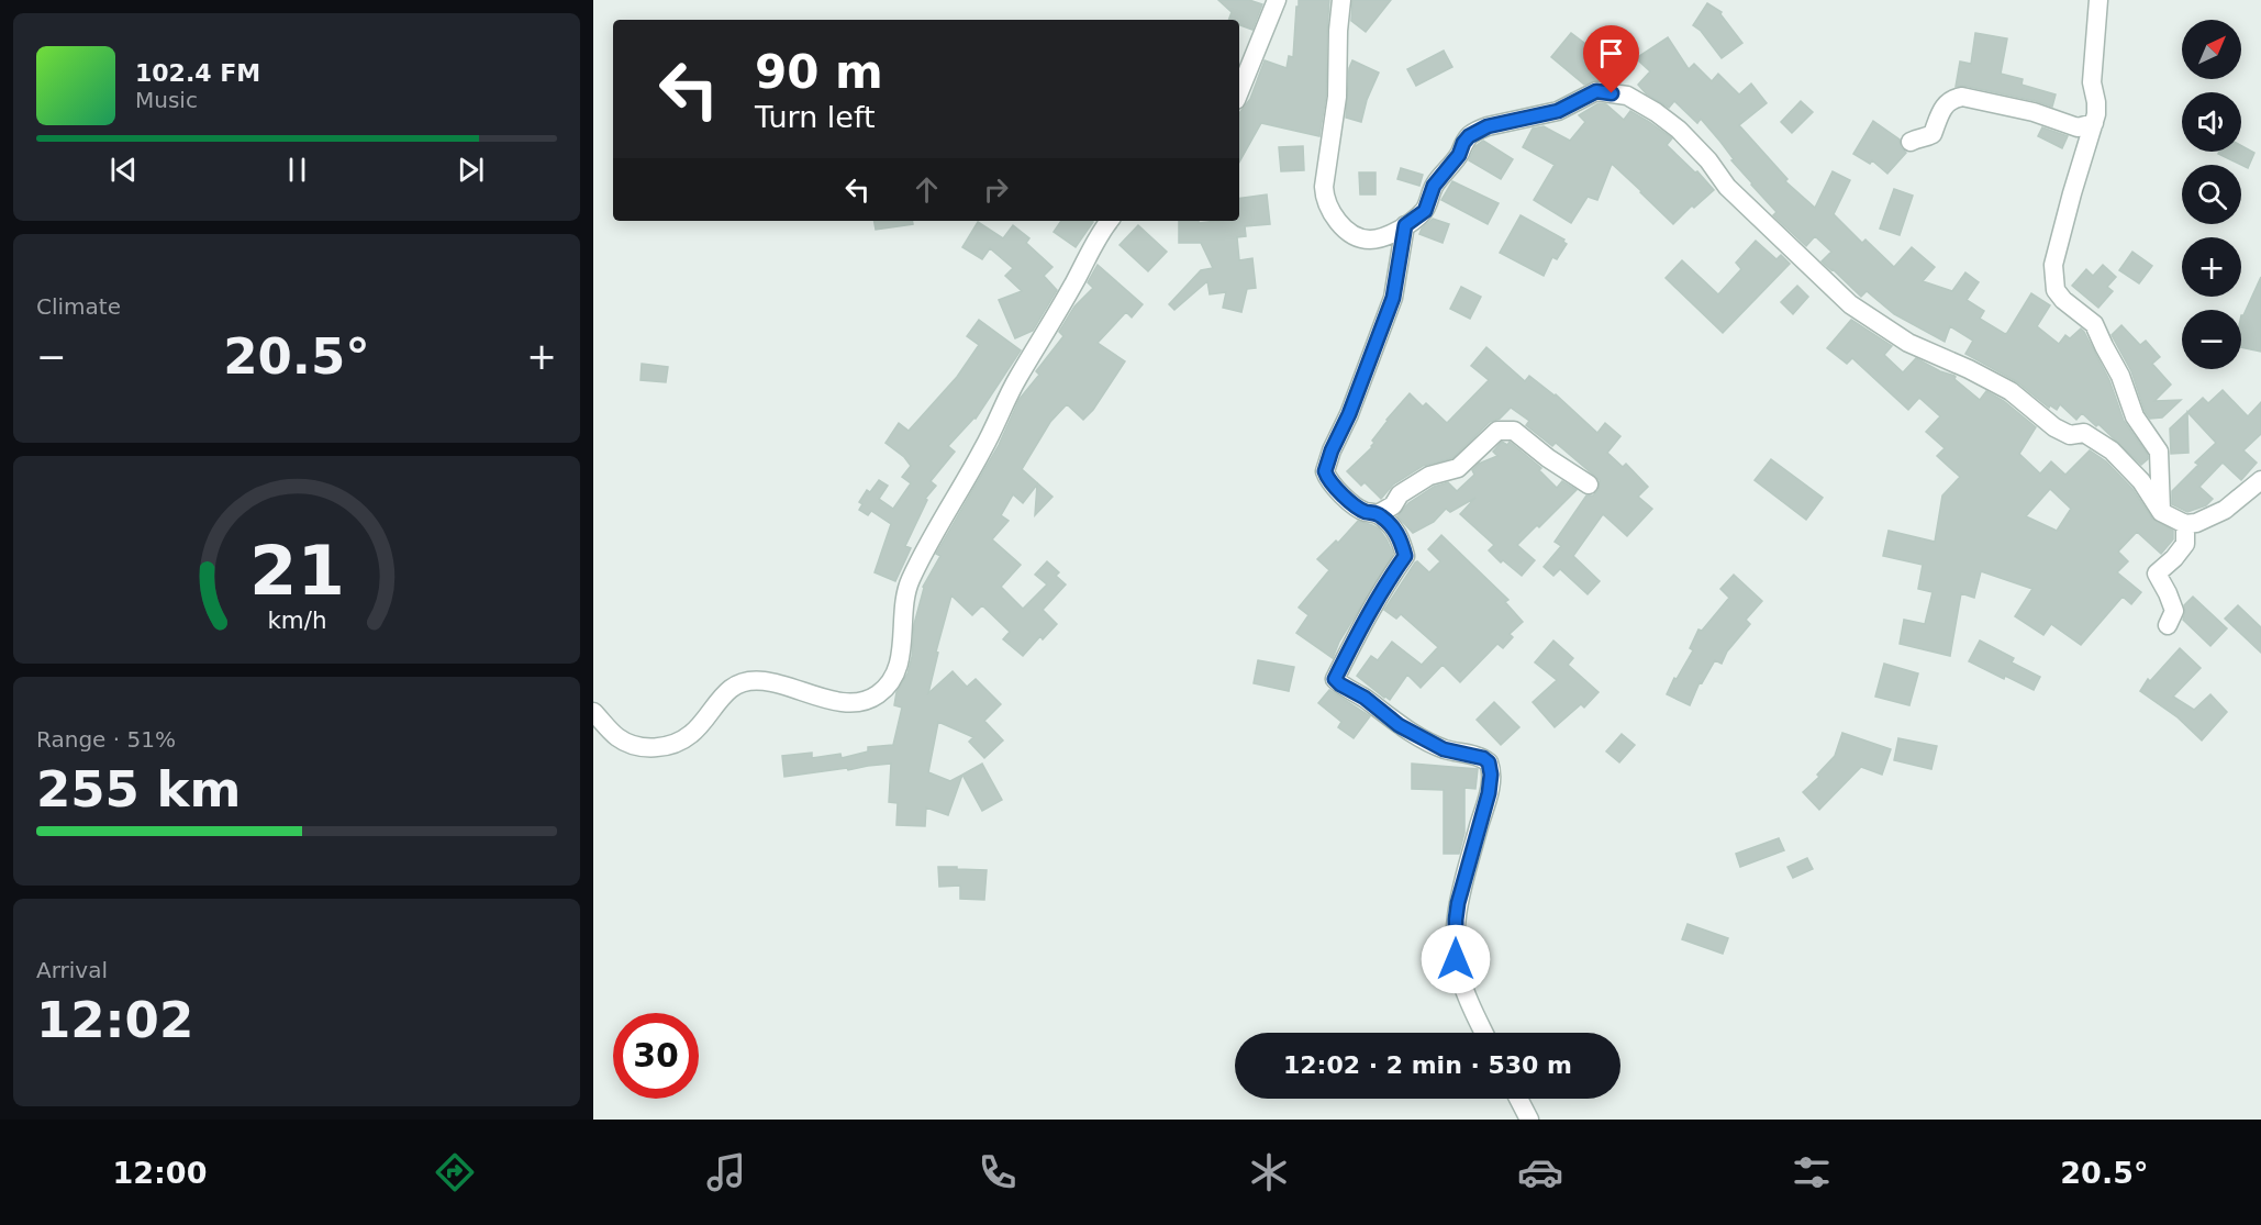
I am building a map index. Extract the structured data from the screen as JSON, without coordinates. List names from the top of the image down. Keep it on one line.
{"north":"top right","page":{"map_buttons":["+","−"],"turn":["90 m","Turn left"],"song":["102.4 FM","Music"],"tile":["Climate",["Range · 51%","255 km"],["Arrival","12:02"]],"heat":["−","20.5°","+"],"limit":"30","trip":"12:02 · 2 min · 530 m","tabs":["12:00","20.5°"],"gauge":["21","km/h"]}}
